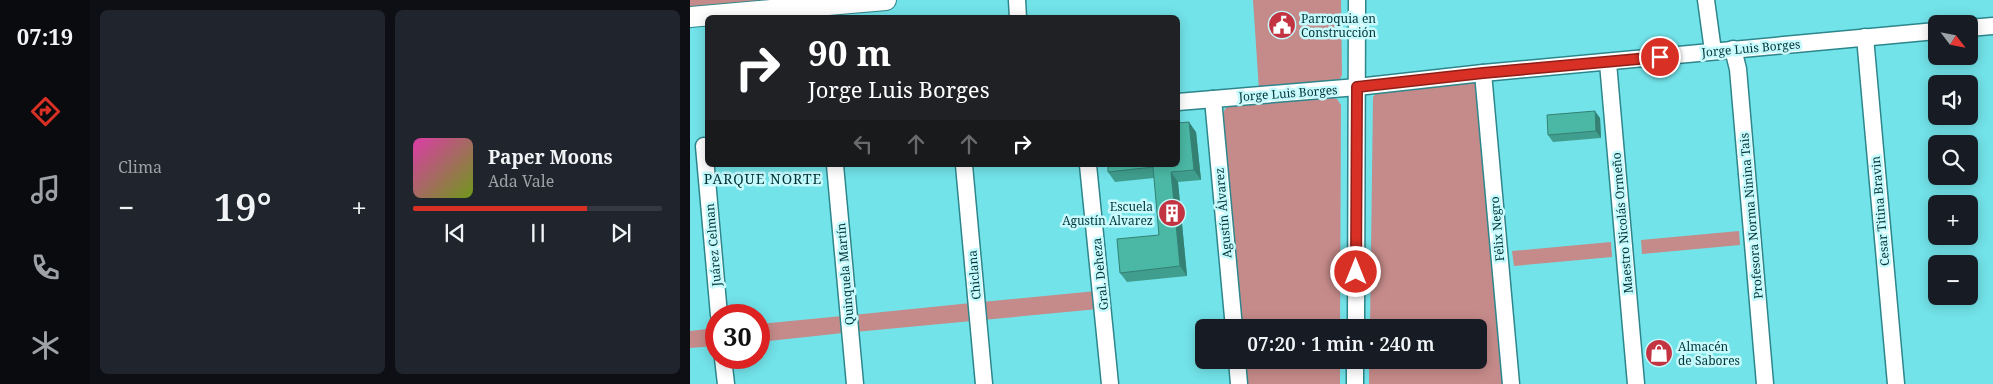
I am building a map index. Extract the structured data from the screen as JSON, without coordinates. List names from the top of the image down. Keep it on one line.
{"streets":{"street":["Jorge Luis Borges","Cesar Titina Bravin","Agustín Álvarez","Profesora Norma Ninina Tais","Maestro Nicolás Ormeño","Félix Negro","Juárez Celman","Quinquela Martín","Gral. Deheza","Chiclana"]},"crossings":[["Jorge Luis Borges","Cesar Titina Bravin"],["Jorge Luis Borges","Agustín Álvarez"],["Jorge Luis Borges","Profesora Norma Ninina Tais"],["Jorge Luis Borges","Maestro Nicolás Ormeño"],["Jorge Luis Borges","Félix Negro"]],"districts":["PARQUE NORTE"],"places":{"public building":["Parroquia en Construcción"],"building":["Escuela Agustín Alvarez"],"shop":["Almacén de Sabores"]},"north":"bottom right","page":{"tabs":"07:19","tile":"Clima","map_buttons":["+","−"],"turn":["90 m","Jorge Luis Borges"],"song":["Paper Moons","Ada Vale"],"heat":["−","19°","+"],"limit":"30","trip":"07:20 · 1 min · 240 m"}}
